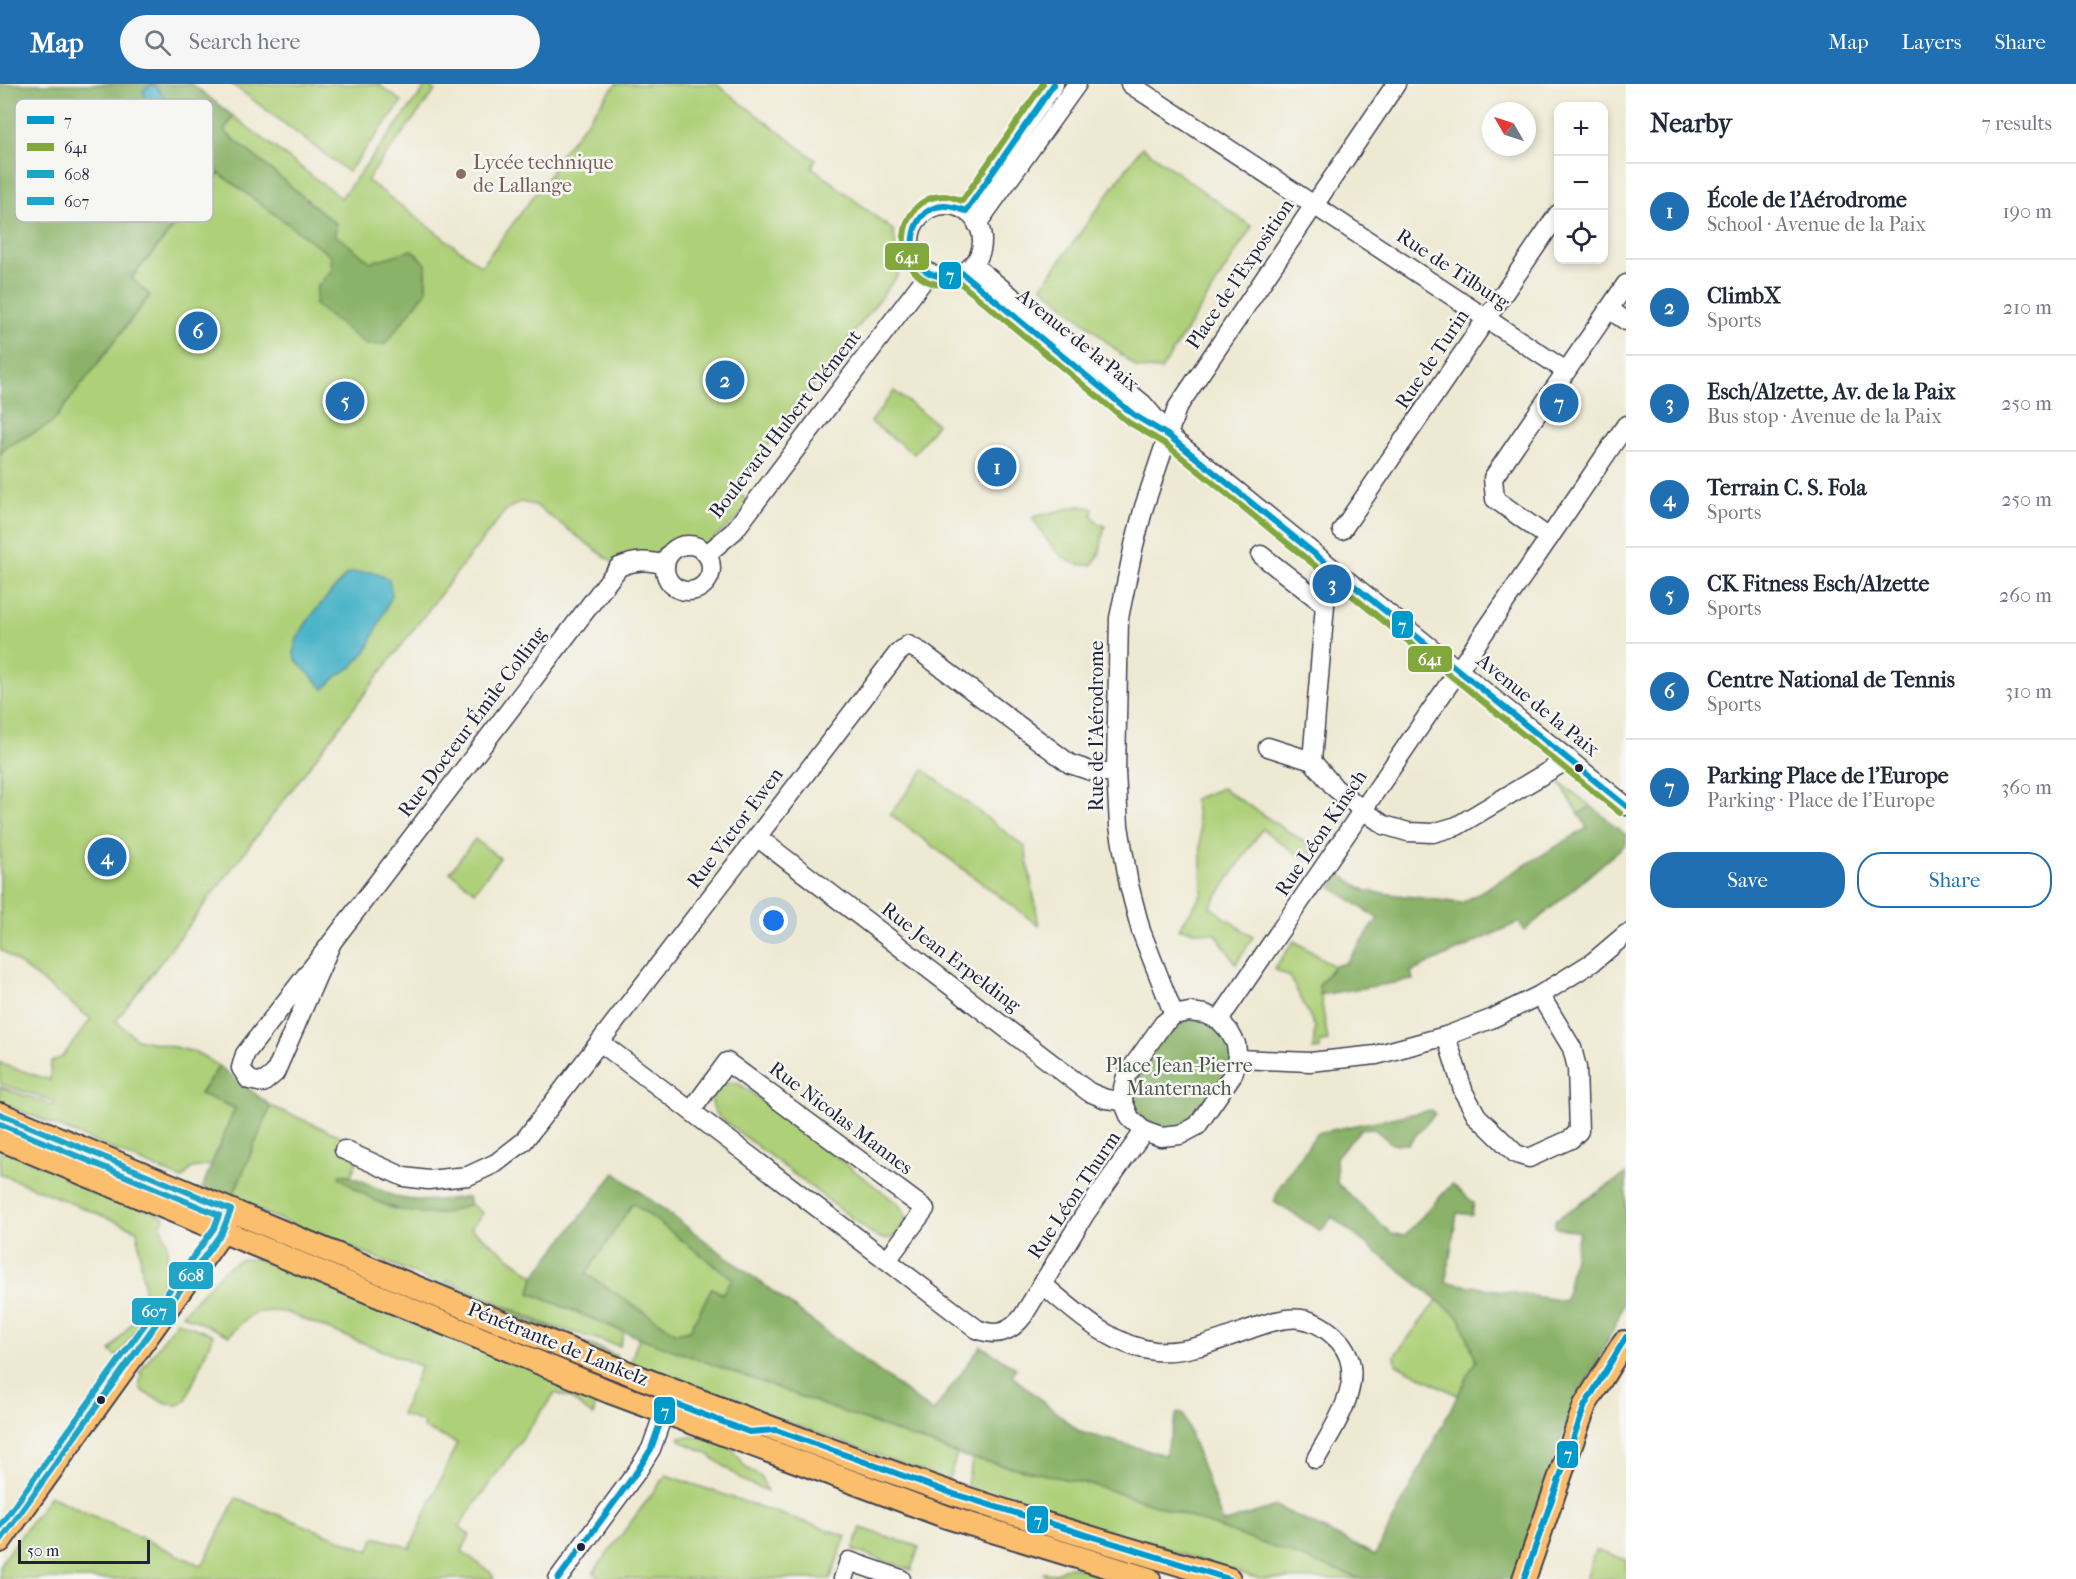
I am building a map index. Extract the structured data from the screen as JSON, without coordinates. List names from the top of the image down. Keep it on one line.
{"streets":{"main road":["Pénétrante de Lankelz"],"street":["Rue de Tilburg","Place de l'Exposition","Avenue de la Paix","Rue de Turin","Boulevard Hubert Clément","Rue Docteur Émile Colling","Rue de l'Aérodrome","Rue Victor Ewen","Rue Léon Kinsch","Rue Jean Erpelding","Rue Nicolas Mannes","Rue Léon Thurm"]},"crossings":[["Rue de Tilburg","Place de l'Exposition"],["Rue de Tilburg","Rue de Turin"],["Place de l'Exposition","Avenue de la Paix"],["Place de l'Exposition","Rue de l'Aérodrome"],["Avenue de la Paix","Boulevard Hubert Clément"],["Avenue de la Paix","Rue de l'Aérodrome"],["Avenue de la Paix","Rue Léon Kinsch"],["Boulevard Hubert Clément","Rue Docteur Émile Colling"],["Rue de l'Aérodrome","Rue Victor Ewen"],["Rue de l'Aérodrome","Rue Léon Kinsch"],["Rue de l'Aérodrome","Rue Jean Erpelding"],["Rue de l'Aérodrome","Rue Léon Thurm"],["Rue Victor Ewen","Rue Jean Erpelding"],["Rue Léon Kinsch","Rue Jean Erpelding"],["Rue Léon Kinsch","Rue Léon Thurm"],["Rue Jean Erpelding","Rue Léon Thurm"]],"parks":["Place Jean-Pierre Manternach"],"places":["Lycée technique de Lallange"],"lines":["transit line 7","transit line 641","transit line 608","transit line 607"],"legend":["7","641","608","607"],"scale_bar":"50 m","north":"top left","page":{"header":"Map","search":"Search here","nav":["Map","Layers","Share"],"heading":["Nearby","7 results"],"map_buttons":["+","−"],"list":[{"mark":"1","name":"École de l'Aérodrome","note":"School · Avenue de la Paix","value":"190 m"},{"mark":"2","name":"ClimbX","note":"Sports","value":"210 m"},{"mark":"3","name":"Esch/Alzette, Av. de la Paix","note":"Bus stop · Avenue de la Paix","value":"250 m"},{"mark":"4","name":"Terrain C. S. Fola","note":"Sports","value":"250 m"},{"mark":"5","name":"CK Fitness Esch/Alzette","note":"Sports","value":"260 m"},{"mark":"6","name":"Centre National de Tennis","note":"Sports","value":"310 m"},{"mark":"7","name":"Parking Place de l'Europe","note":"Parking · Place de l'Europe","value":"360 m"}],"pins":["6","2","5","7","1","3","4"],"buttons":["Save","Share"],"scale":"50 m"}}
